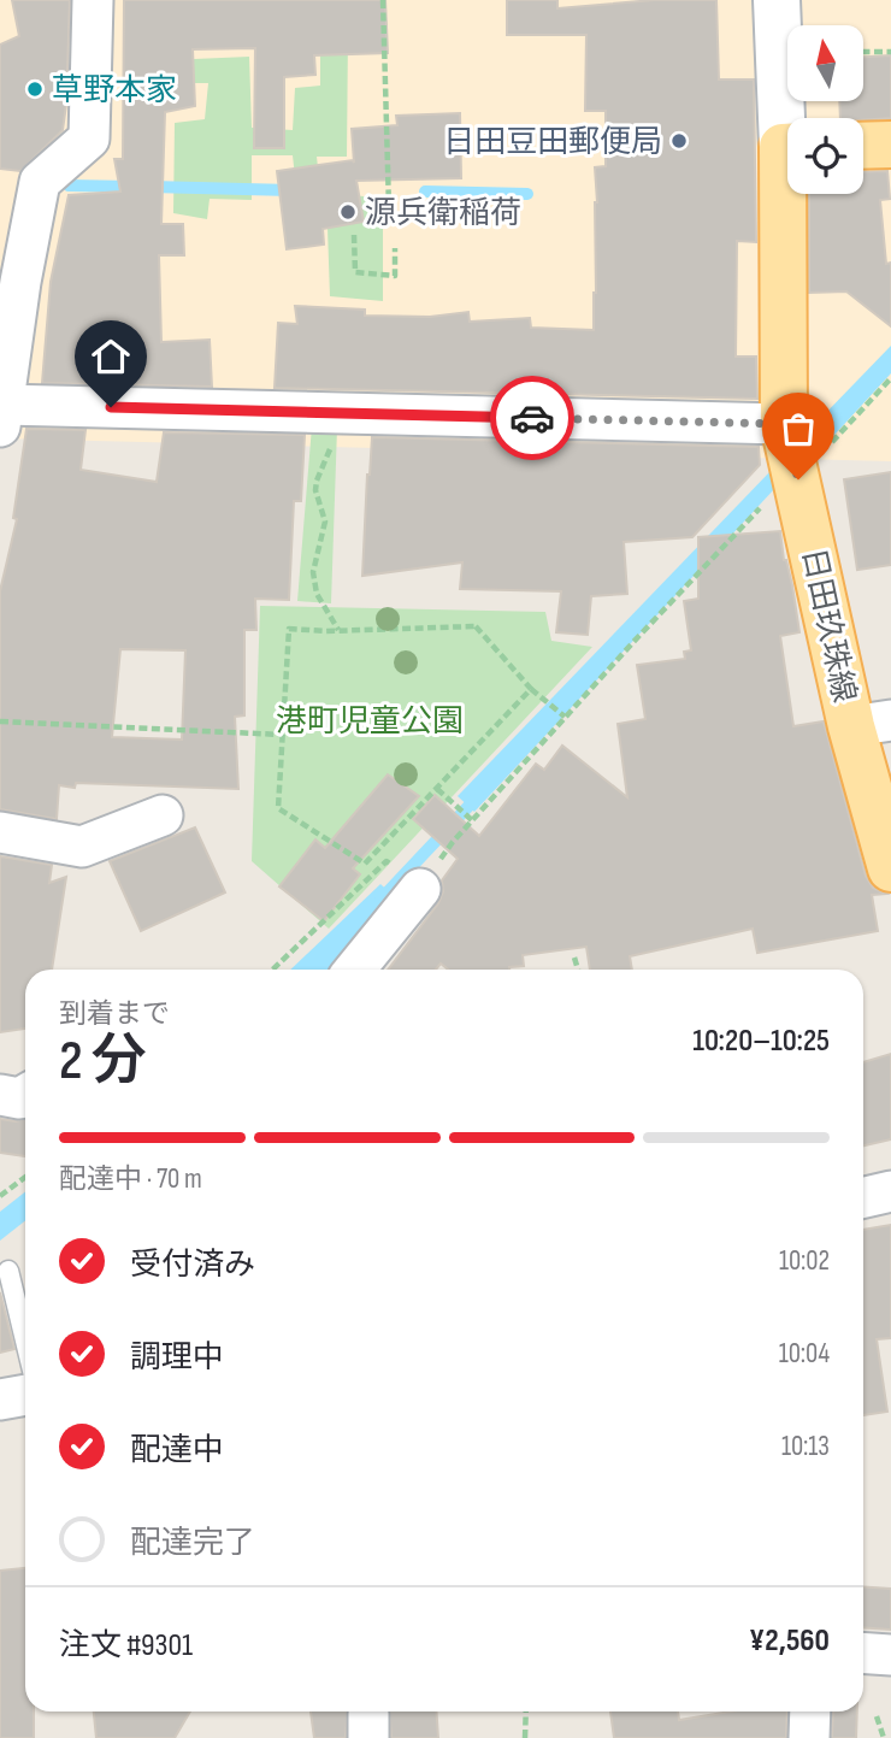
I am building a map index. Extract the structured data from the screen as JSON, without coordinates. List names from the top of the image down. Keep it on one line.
{"streets":{"main road":["日田玖珠線"]},"parks":["港町児童公園"],"places":["草野本家","日田豆田郵便局","源兵衛稲荷"],"north":"top","page":{"heading":["2 分","到着まで","10:20–10:25"],"panel":["注文 #9301","¥2,560"],"bar":"配達中 · 70 m","list":[["受付済み","10:02"],["調理中","10:04"],["配達中","10:13"],"配達完了"]}}
